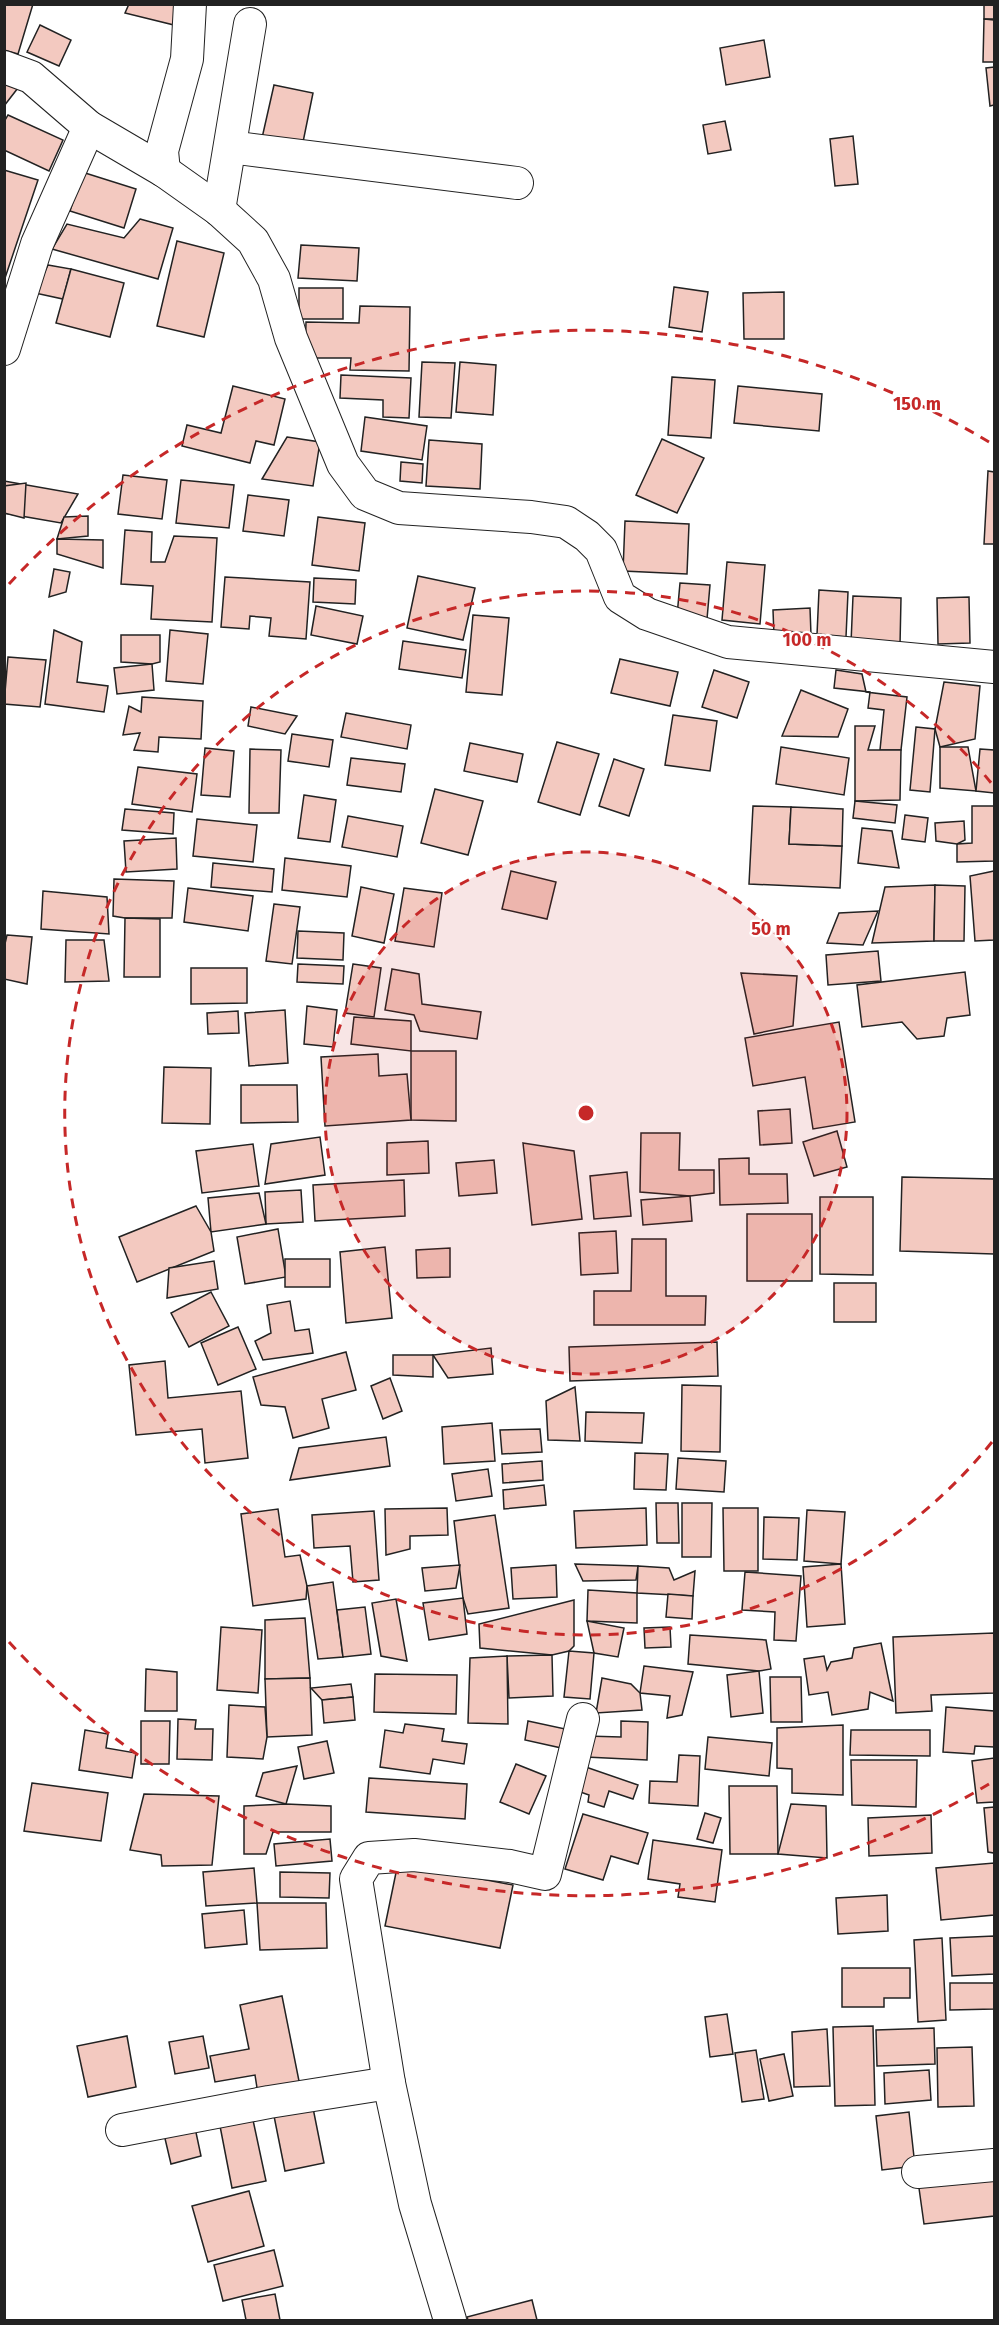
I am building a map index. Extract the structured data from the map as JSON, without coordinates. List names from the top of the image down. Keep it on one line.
{"rings":["150 m","100 m","50 m"]}
